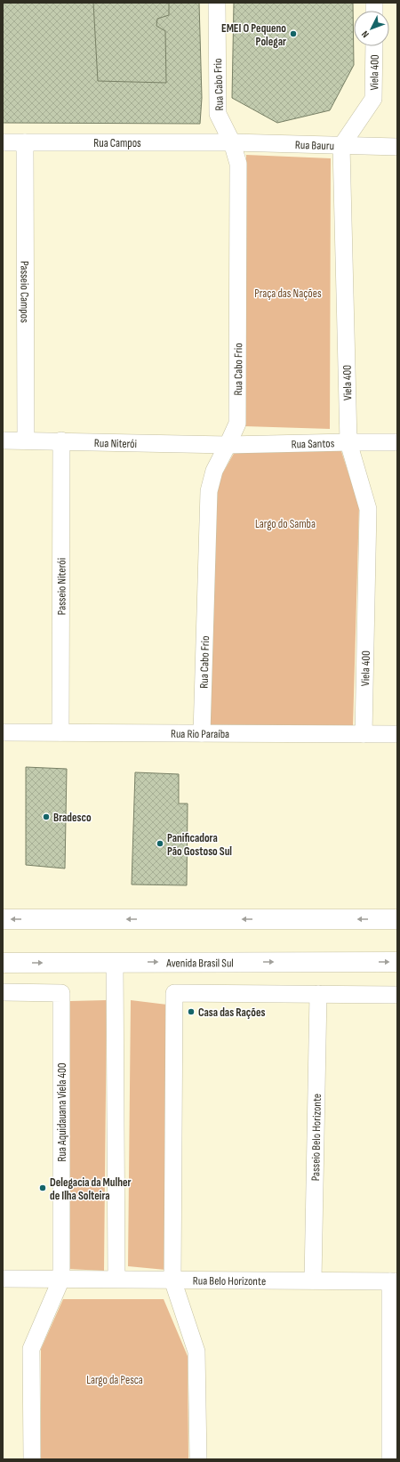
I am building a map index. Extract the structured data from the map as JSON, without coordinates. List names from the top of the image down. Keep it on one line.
{"streets":{"main road":["Avenida Brasil Sul"],"street":["Viela 400","Rua Cabo Frio","Rua Campos","Rua Bauru","Passeio Campos","Rua Niterói","Rua Santos","Passeio Niterói","Rua Rio Paraíba","Rua Aquidauana Viela 400","Passeio Belo Horizonte","Rua Belo Horizonte"]},"crossings":[["Viela 400","Rua Bauru"],["Viela 400","Rua Santos"],["Viela 400","Rua Rio Paraíba"],["Rua Cabo Frio","Rua Campos"],["Rua Cabo Frio","Rua Bauru"],["Rua Cabo Frio","Rua Niterói"],["Rua Cabo Frio","Rua Santos"],["Rua Cabo Frio","Rua Rio Paraíba"],["Rua Campos","Rua Bauru"],["Rua Campos","Passeio Campos"],["Passeio Campos","Rua Niterói"],["Rua Niterói","Rua Santos"],["Rua Niterói","Passeio Niterói"],["Passeio Niterói","Rua Rio Paraíba"],["Rua Aquidauana Viela 400","Rua Belo Horizonte"],["Passeio Belo Horizonte","Rua Belo Horizonte"]],"parks":["Praça das Nações","Largo do Samba","Largo da Pesca"],"places":["EMEI O Pequeno Polegar","Bradesco","Panificadora Pão Gostoso Sul","Casa das Rações","Delegacia da Mulher de Ilha Solteira"],"north":"bottom left"}
